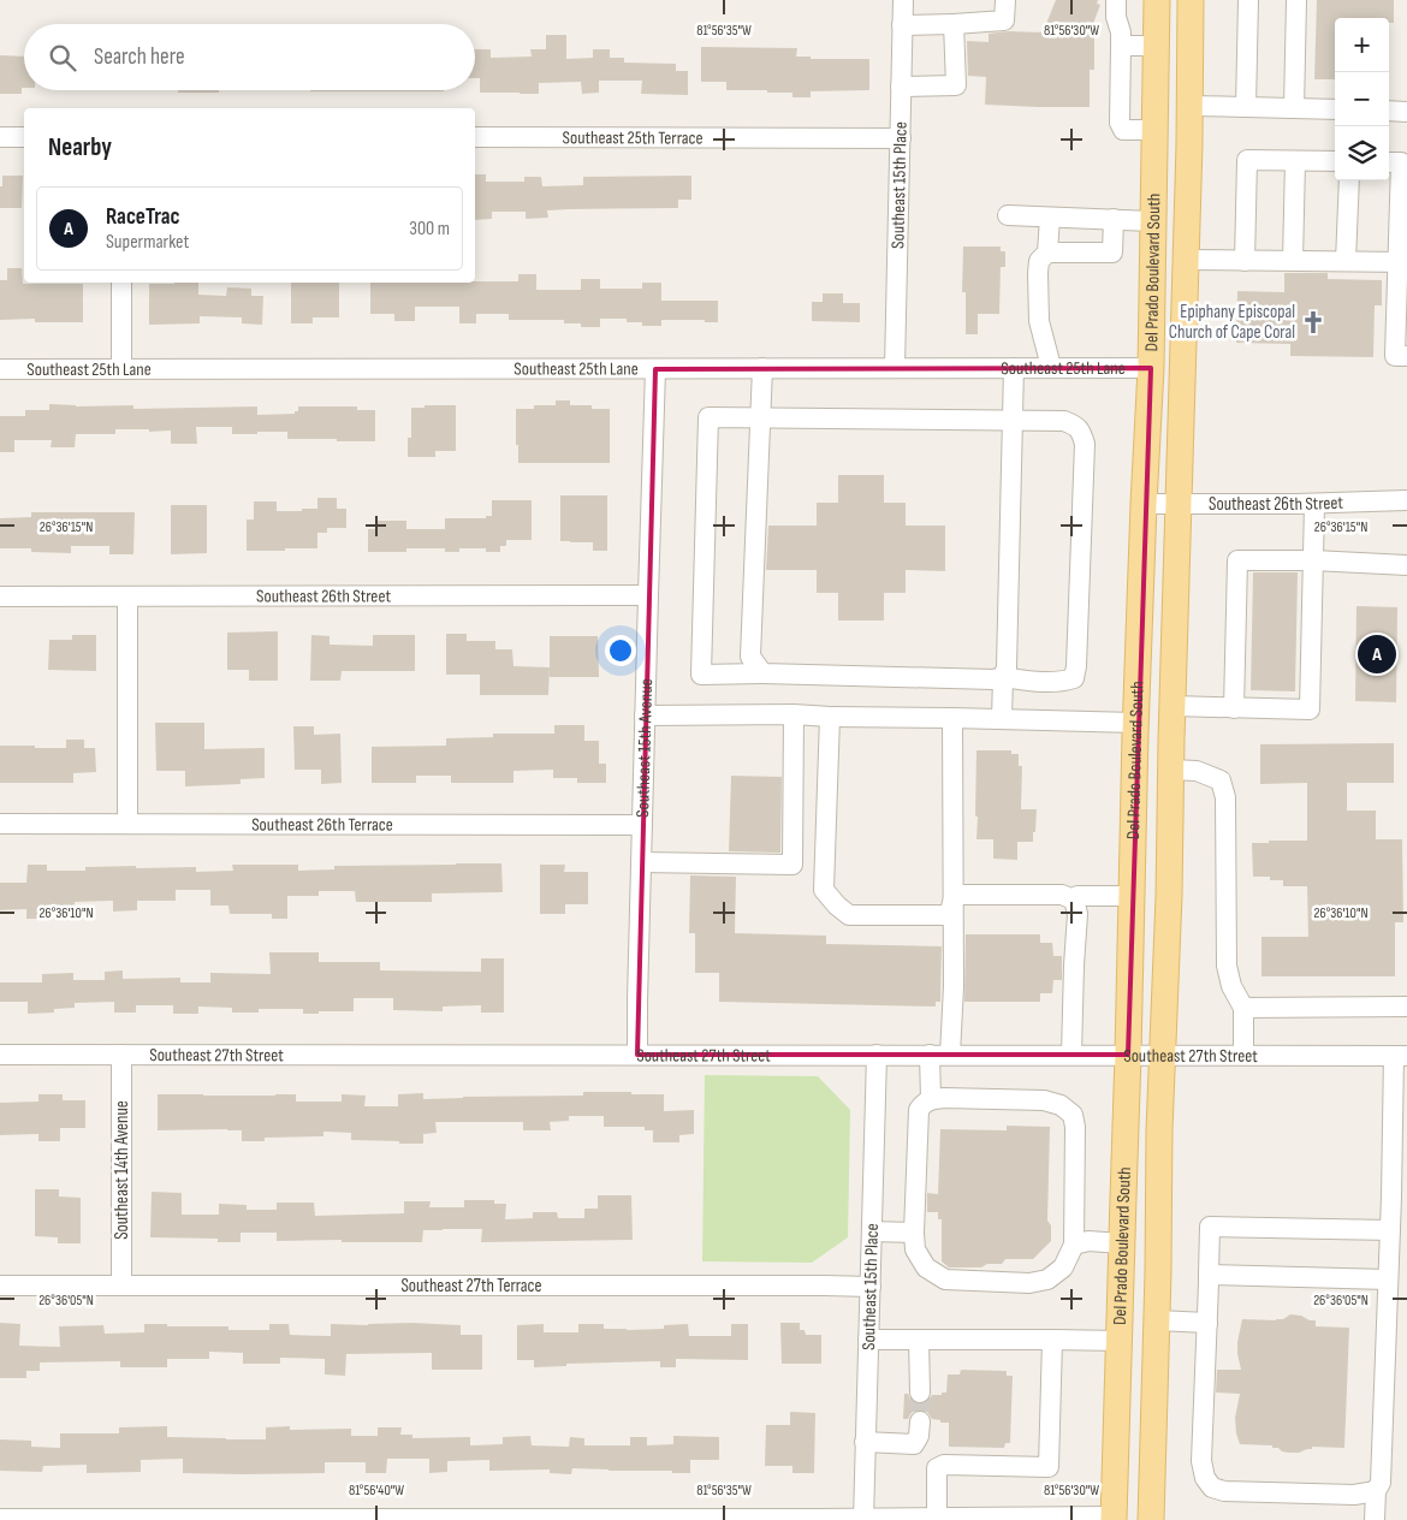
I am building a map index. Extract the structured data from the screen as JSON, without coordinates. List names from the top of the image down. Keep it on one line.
{"streets":{"main road":["Del Prado Boulevard South"],"street":["Southeast 25th Terrace","Southeast 15th Place","Southeast 25th Lane","Southeast 26th Street","Southeast 15th Avenue","Southeast 26th Terrace","Southeast 27th Street","Southeast 14th Avenue","Southeast 27th Terrace"]},"crossings":[["Southeast 25th Terrace","Southeast 15th Place"],["Southeast 15th Place","Southeast 25th Lane"],["Southeast 15th Place","Southeast 27th Street"],["Southeast 15th Place","Southeast 27th Terrace"],["Del Prado Boulevard South","Southeast 25th Lane"],["Del Prado Boulevard South","Southeast 26th Street"],["Del Prado Boulevard South","Southeast 27th Street"],["Southeast 25th Lane","Southeast 15th Avenue"],["Southeast 26th Street","Southeast 15th Avenue"],["Southeast 15th Avenue","Southeast 26th Terrace"],["Southeast 15th Avenue","Southeast 27th Street"],["Southeast 27th Street","Southeast 14th Avenue"],["Southeast 14th Avenue","Southeast 27th Terrace"]],"places":{"church":["Epiphany Episcopal Church of Cape Coral"]},"page":{"map_buttons":["+","−"],"search":"Search here","heading":"Nearby","list":[{"mark":"A","name":"RaceTrac","note":"Supermarket","value":"300 m"}],"pins":"A"},"coordinates":["81°56'35\"W","81°56'30\"W","26°36'15\"N","26°36'10\"N","26°36'05\"N","81°56'40\"W"]}
